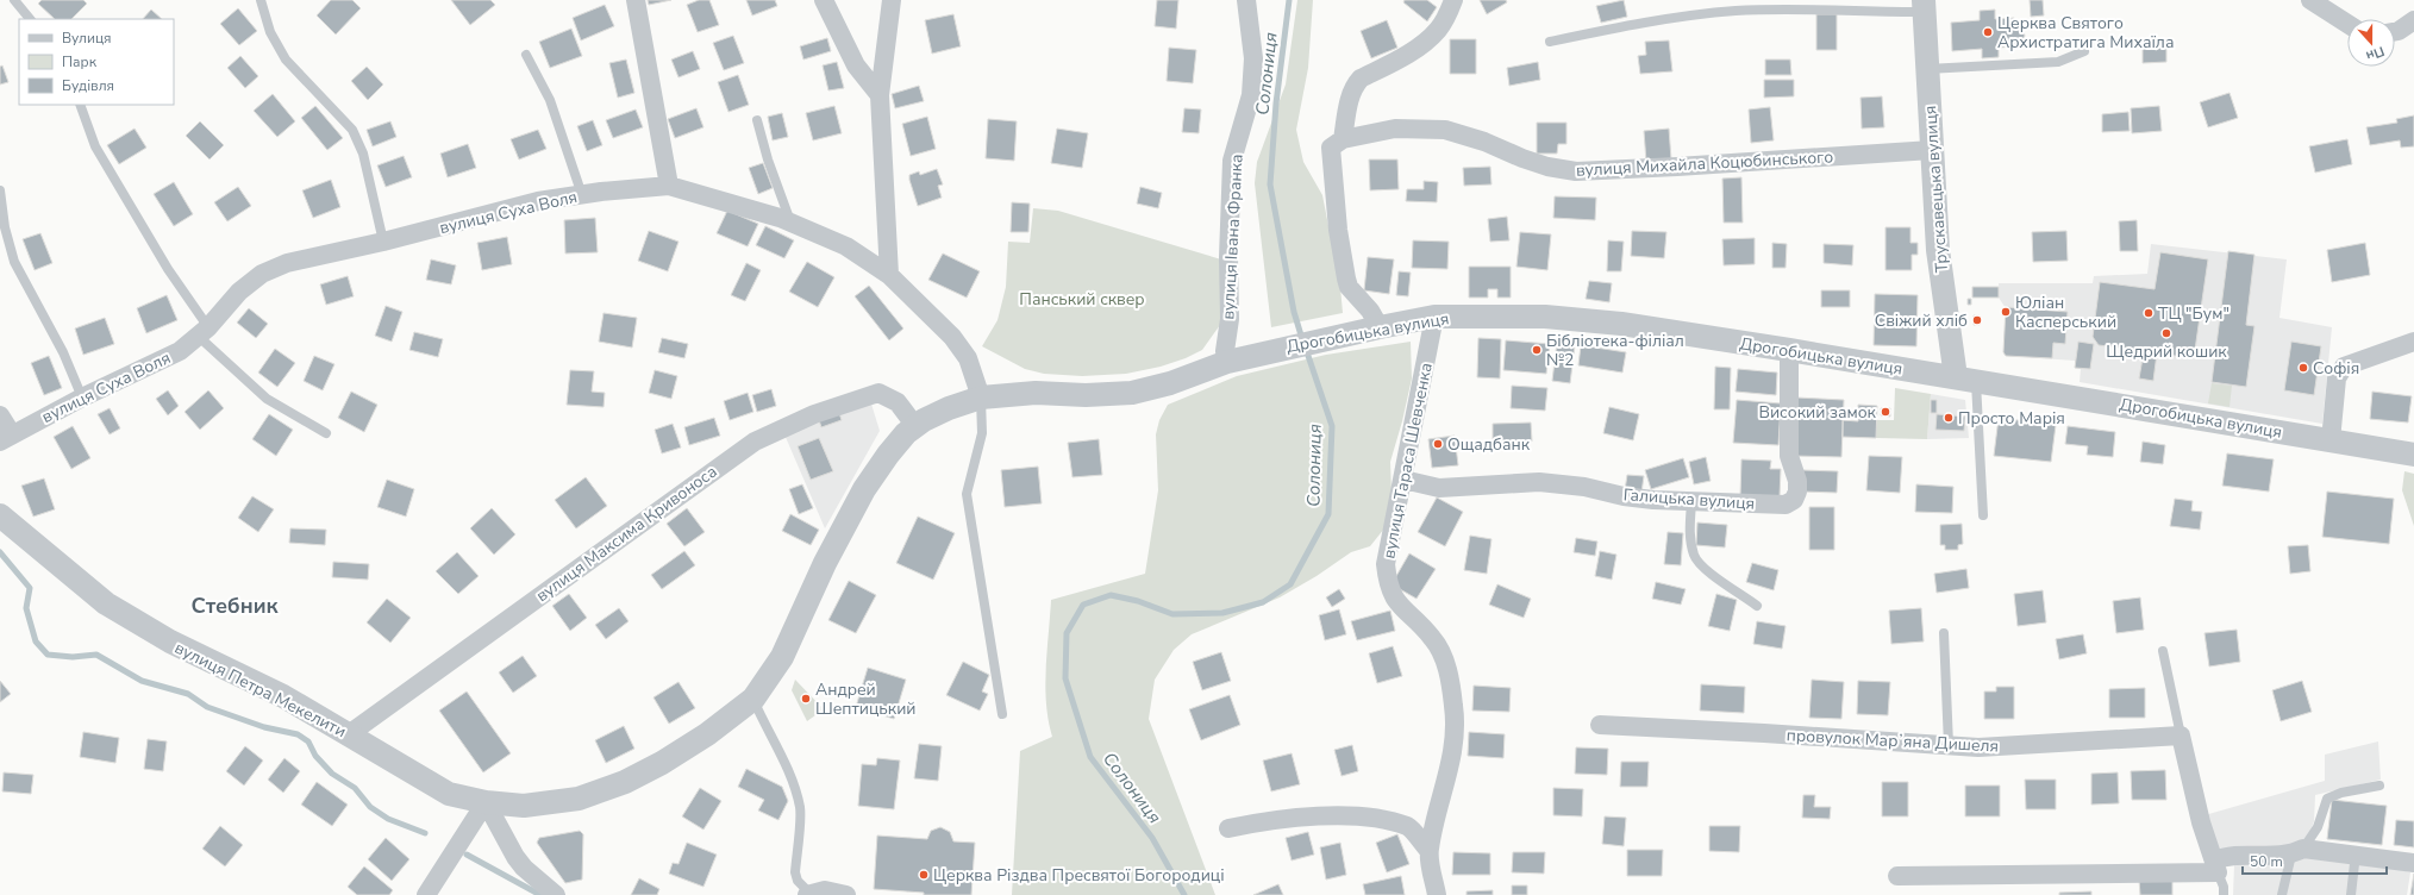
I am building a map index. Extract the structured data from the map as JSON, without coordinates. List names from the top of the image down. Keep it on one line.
{"streets":{"street":["вулиця Михайла Коцюбинського","Трускавецька вулиця","вулиця Суха Воля","вулиця Івана Франка","Дрогобицька вулиця","вулиця Тараса Шевченка","Галицька вулиця","вулиця Максима Кривоноса","вулиця Петра Мекелити","провулок Марʼяна Дишеля"]},"crossings":[["вулиця Михайла Коцюбинського","Трускавецька вулиця"],["Трускавецька вулиця","Дрогобицька вулиця"],["вулиця Суха Воля","Дрогобицька вулиця"],["вулиця Івана Франка","Дрогобицька вулиця"],["Дрогобицька вулиця","вулиця Тараса Шевченка"],["Дрогобицька вулиця","Галицька вулиця"],["Дрогобицька вулиця","вулиця Максима Кривоноса"],["Дрогобицька вулиця","вулиця Петра Мекелити"],["вулиця Тараса Шевченка","Галицька вулиця"],["вулиця Максима Кривоноса","вулиця Петра Мекелити"]],"districts":["Стебник"],"water":["Солониця"],"parks":["Панський сквер"],"places":["Церква Святого Архистратига Михаїла","Юліан Касперський","ТЦ \"Бум\"","Свіжий хліб","Щедрий кошик","Бібліотека-філіал №2","Софія","Високий замок","Просто Марія","Ощадбанк","Андрей Шептицький","Церква Різдва Пресвятої Богородиці"],"legend":["Вулиця","Парк","Будівля"],"scale_bar":"50 m","north":"bottom"}
